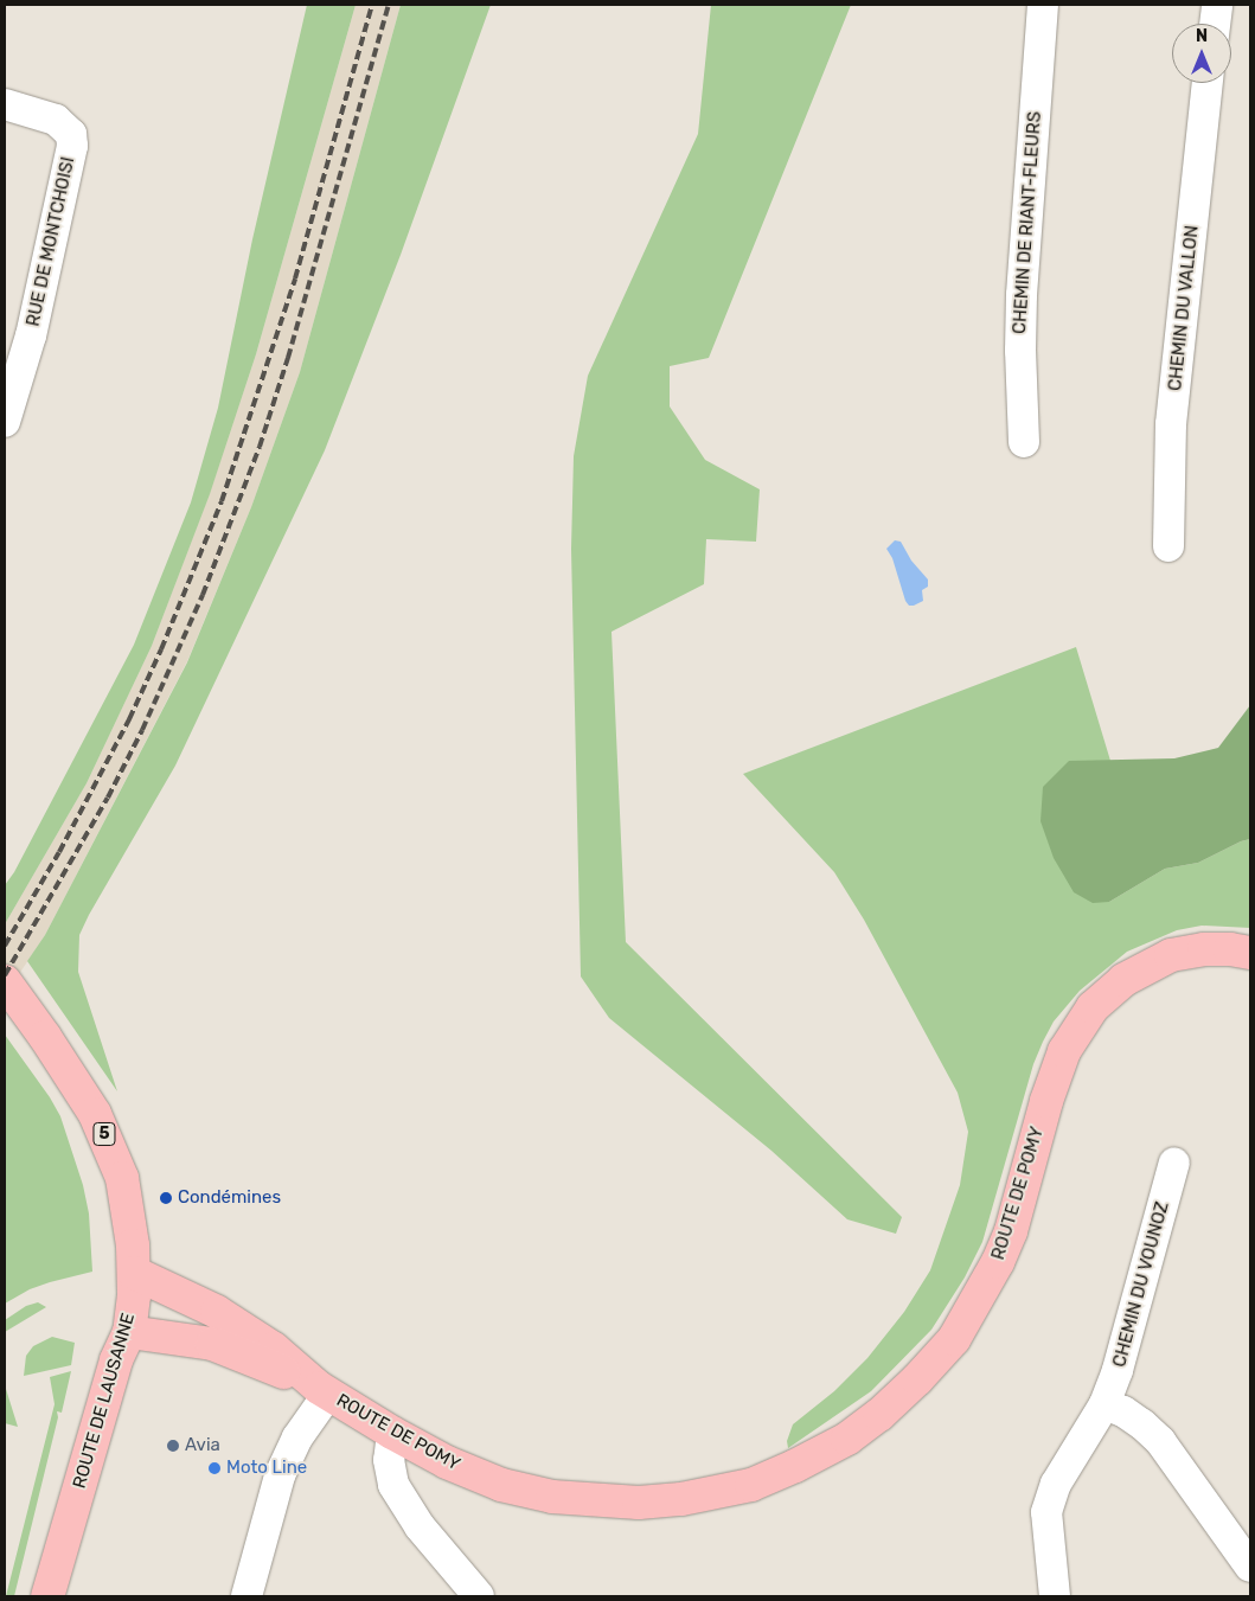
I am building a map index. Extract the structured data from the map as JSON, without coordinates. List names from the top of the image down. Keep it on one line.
{"streets":{"main road":["5","ROUTE DE POMY","ROUTE DE LAUSANNE"],"street":["CHEMIN DE RIANT-FLEURS","RUE DE MONTCHOISI","CHEMIN DU VALLON","CHEMIN DU VOUNOZ"]},"crossings":[["ROUTE DE POMY","ROUTE DE LAUSANNE"]],"places":["Condémines","Avia","Moto Line"],"north":"top"}
